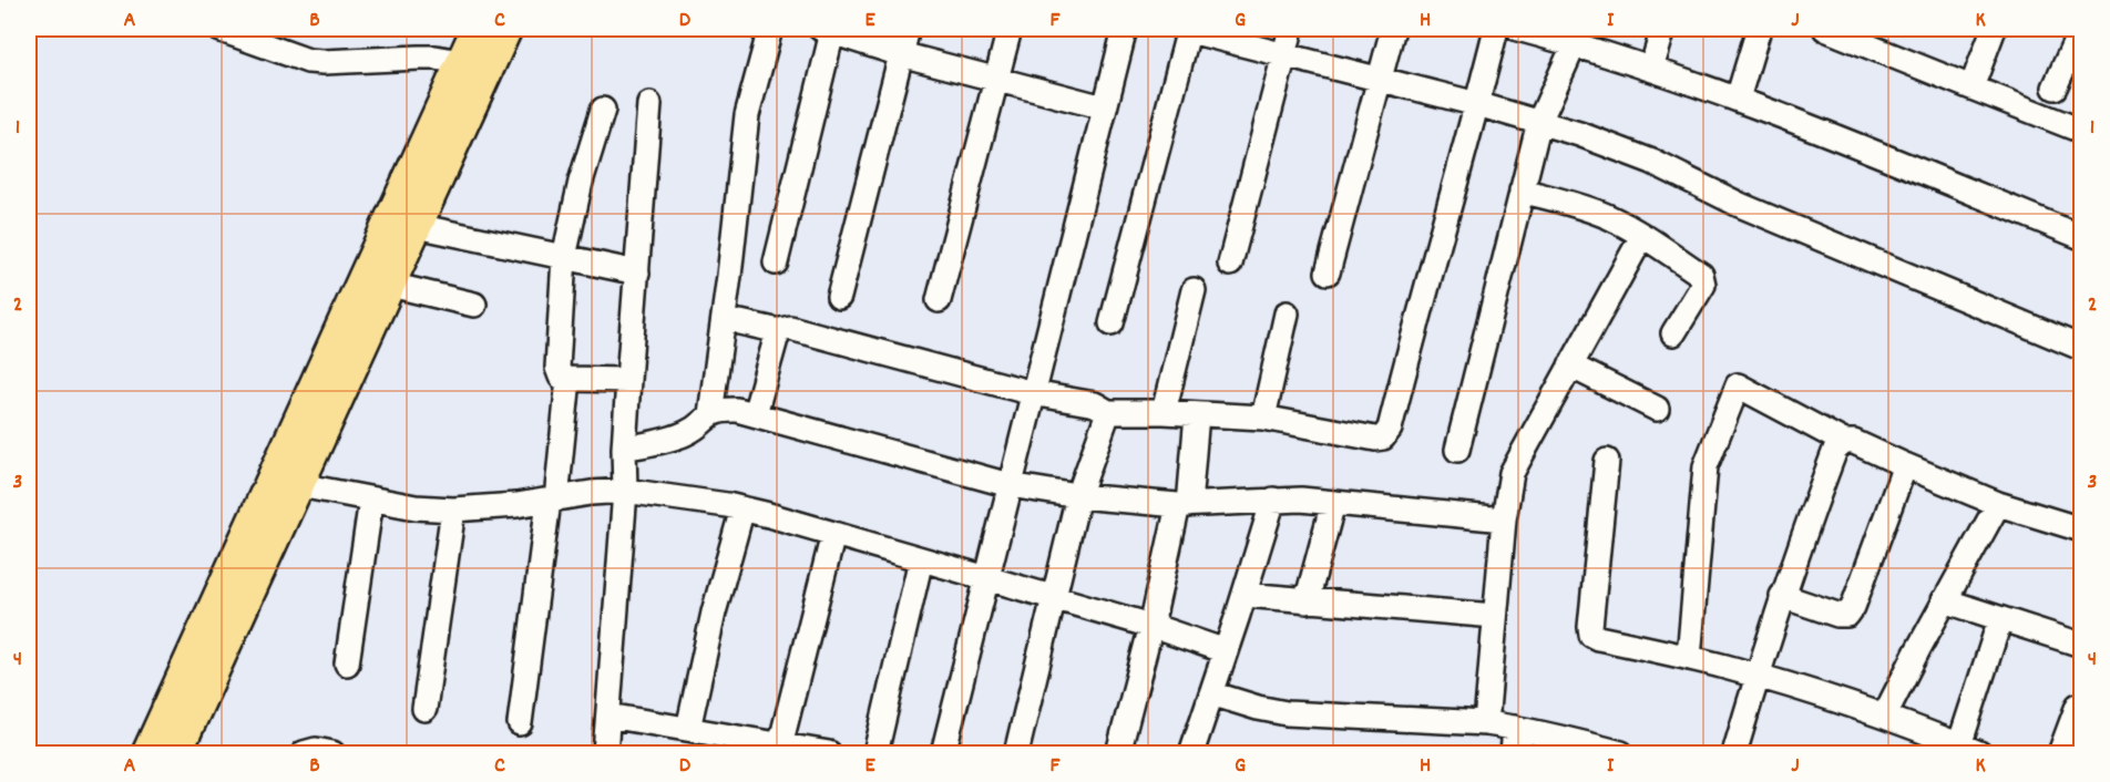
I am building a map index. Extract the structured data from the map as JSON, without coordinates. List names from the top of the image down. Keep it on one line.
{"grid":{"columns":["A","B","C","D","E","F","G","H","I","J","K"],"rows":["1","2","3","4"]}}
